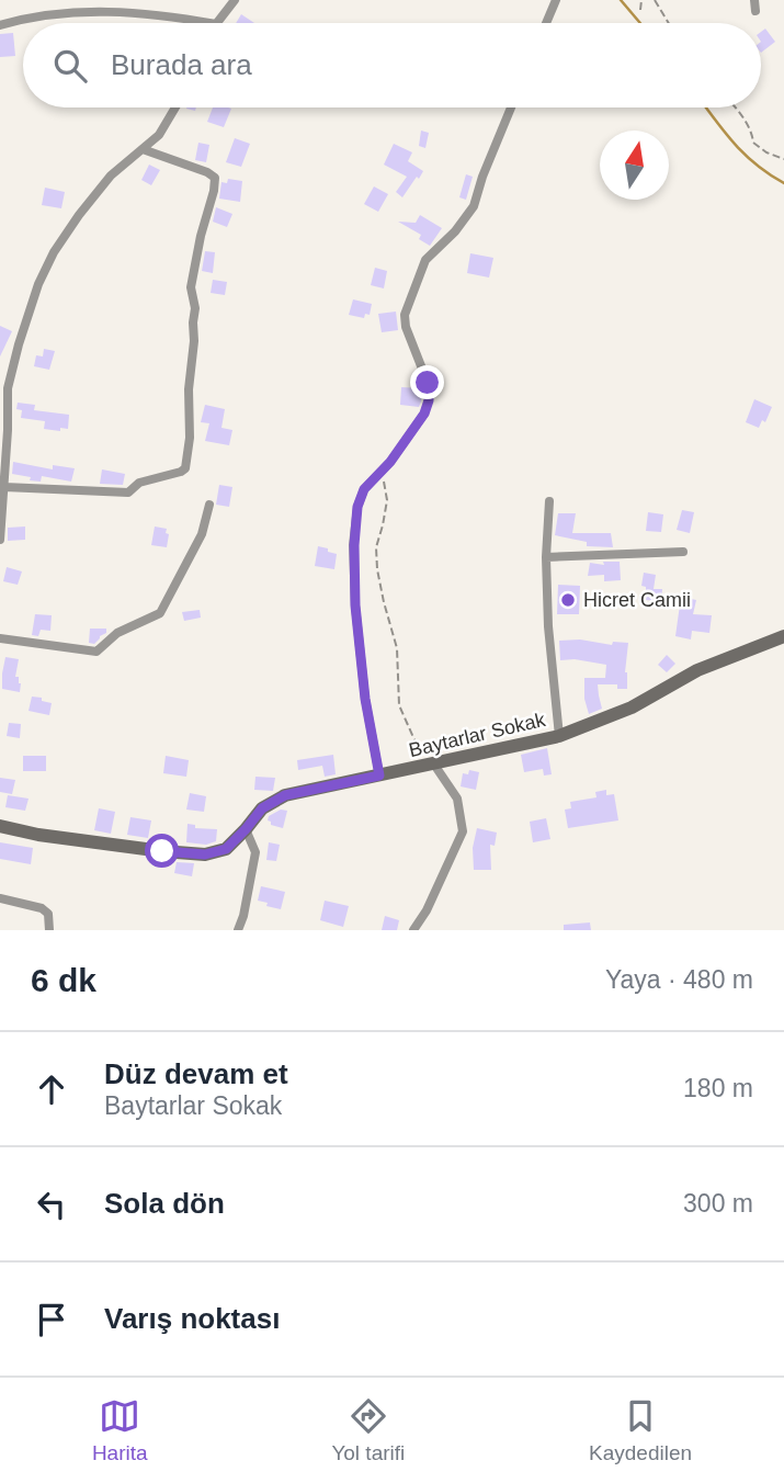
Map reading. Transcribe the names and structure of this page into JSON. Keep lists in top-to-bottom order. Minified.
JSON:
{"streets":{"street":["Baytarlar Sokak"]},"places":["Hicret Camii"],"north":"top","page":{"search":"Burada ara","heading":["6 dk","Yaya · 480 m"],"list":[["Düz devam et","Baytarlar Sokak","180 m"],["Sola dön","300 m"],"Varış noktası"],"nav":["Harita","Yol tarifi","Kaydedilen"]}}
